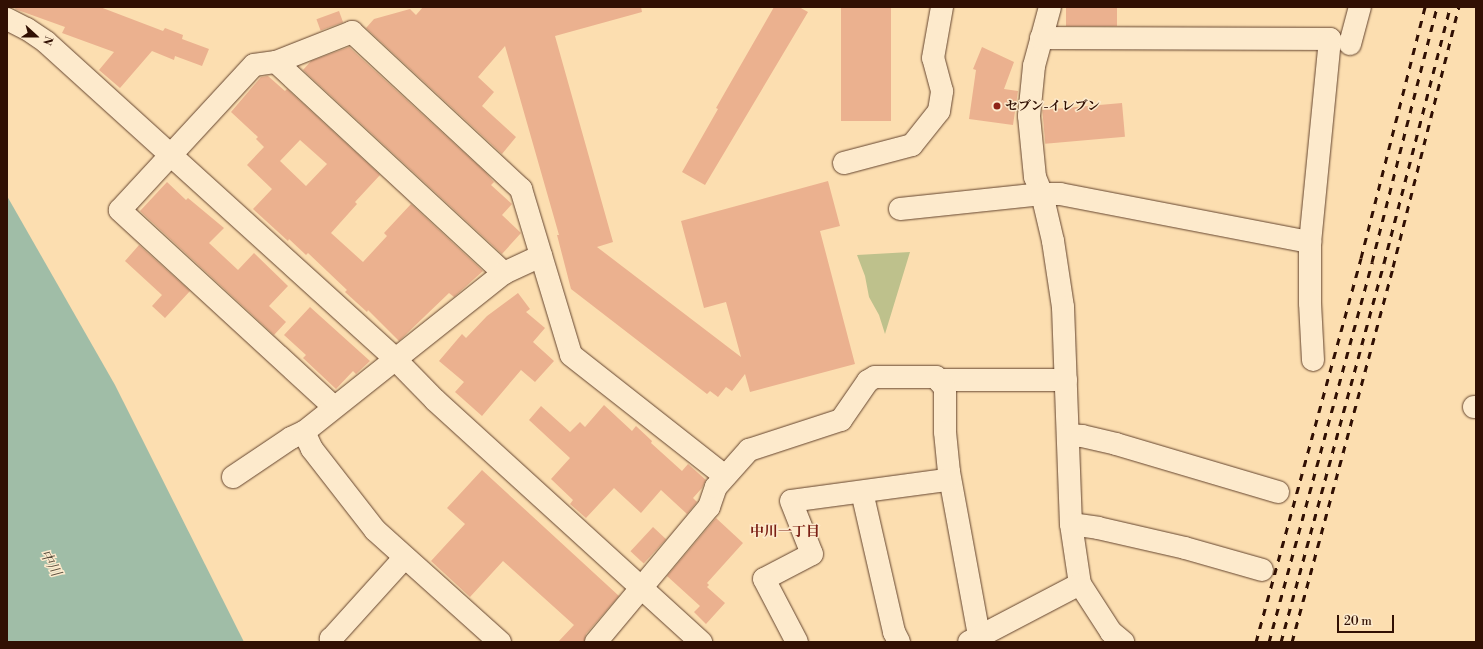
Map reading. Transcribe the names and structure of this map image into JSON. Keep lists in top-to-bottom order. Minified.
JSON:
{"districts":["中川一丁目"],"water":["中川"],"places":["セブン-イレブン"],"scale_bar":"20 m","north":"right"}
